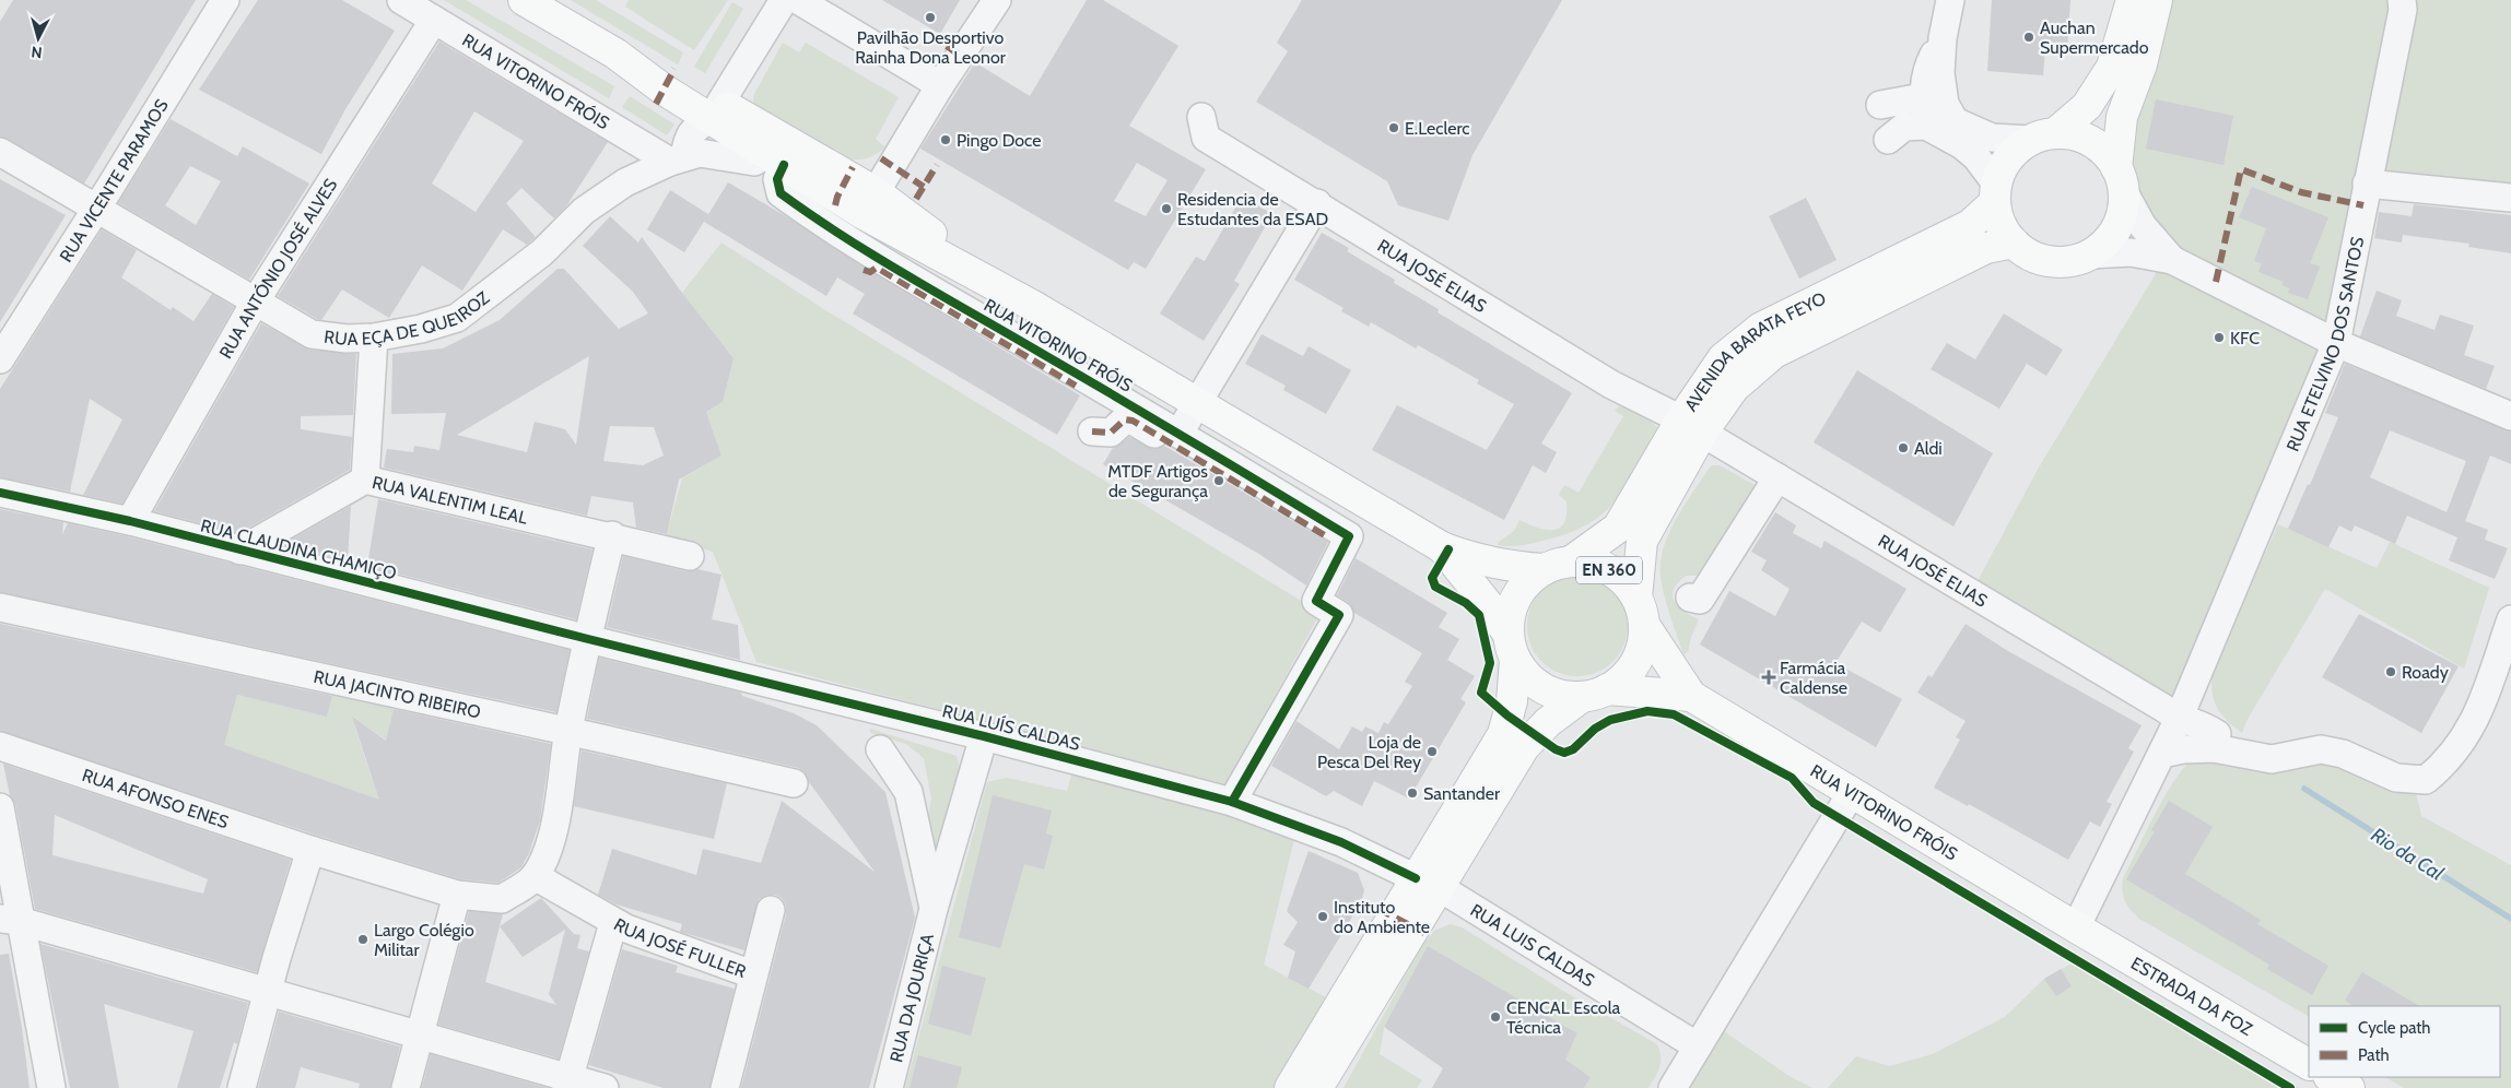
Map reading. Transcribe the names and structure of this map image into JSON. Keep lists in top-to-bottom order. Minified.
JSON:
{"streets":{"main road":["RUA VITORINO FRÓIS","AVENIDA BARATA FEYO","EN 360","ESTRADA DA FOZ"],"street":["RUA VICENTE PARAMOS","RUA ANTÓNIO JOSÉ ALVES","RUA JOSÉ ELIAS","RUA EÇA DE QUEIROZ","RUA ETELVINO DOS SANTOS","RUA VALENTIM LEAL","RUA CLAUDINA CHAMIÇO","RUA JACINTO RIBEIRO","RUA LUÍS CALDAS","RUA AFONSO ENES","RUA LUIS CALDAS","RUA JOSÉ FULLER","RUA DA JOURIÇA"]},"crossings":[["RUA VITORINO FRÓIS","RUA ANTÓNIO JOSÉ ALVES"],["RUA VITORINO FRÓIS","RUA EÇA DE QUEIROZ"],["RUA VITORINO FRÓIS","AVENIDA BARATA FEYO"],["RUA VITORINO FRÓIS","EN 360"],["RUA VITORINO FRÓIS","ESTRADA DA FOZ"],["RUA VICENTE PARAMOS","RUA EÇA DE QUEIROZ"],["RUA ANTÓNIO JOSÉ ALVES","RUA EÇA DE QUEIROZ"],["RUA ANTÓNIO JOSÉ ALVES","RUA CLAUDINA CHAMIÇO"],["RUA JOSÉ ELIAS","RUA ETELVINO DOS SANTOS"],["RUA JOSÉ ELIAS","AVENIDA BARATA FEYO"],["AVENIDA BARATA FEYO","EN 360"],["RUA VALENTIM LEAL","RUA CLAUDINA CHAMIÇO"],["RUA CLAUDINA CHAMIÇO","RUA LUÍS CALDAS"],["RUA LUÍS CALDAS","RUA LUIS CALDAS"],["RUA LUÍS CALDAS","RUA DA JOURIÇA"],["RUA AFONSO ENES","RUA JOSÉ FULLER"]],"water":["Rio da Cal"],"places":{"other":["Pavilhão Desportivo Rainha Dona Leonor","Auchan Supermercado","E.Leclerc","Pingo Doce","Residencia de Estudantes da ESAD","KFC","Aldi","MTDF Artigos de Segurança","Roady","Loja de Pesca Del Rey","Santander","Instituto do Ambiente","Largo Colégio Militar","CENCAL Escola Técnica"],"health":["Farmácia Caldense"]},"legend":["Cycle path","Path"],"north":"bottom"}
